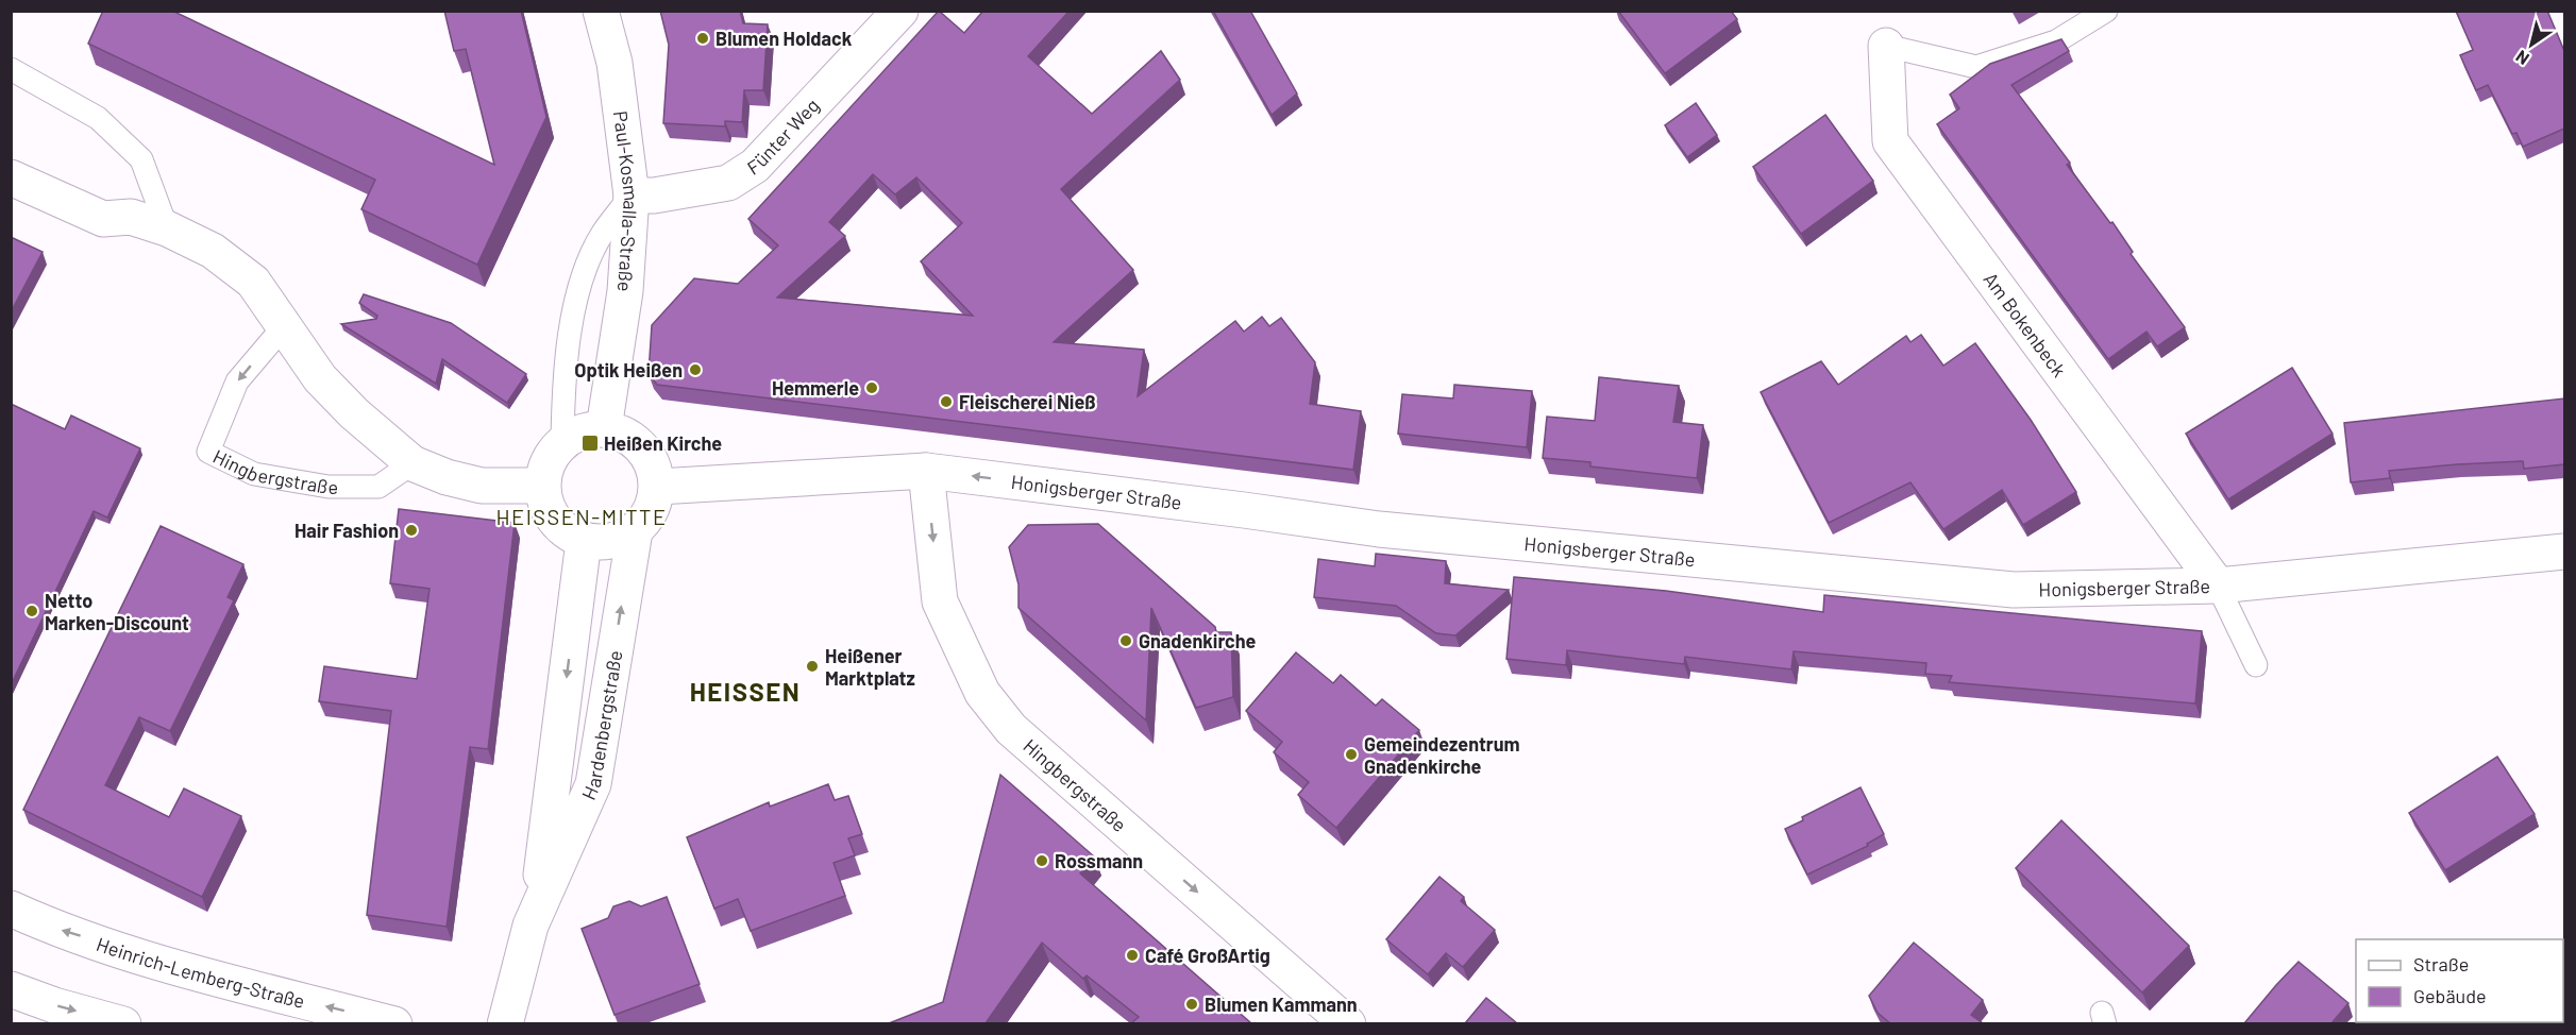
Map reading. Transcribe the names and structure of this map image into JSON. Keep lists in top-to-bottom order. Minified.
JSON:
{"streets":{"street":["Fünter Weg","Paul-Kosmalla-Straße","Am Bokenbeck","Hingbergstraße","Honigsberger Straße","Hardenbergstraße","Heinrich-Lemberg-Straße"]},"crossings":[["Fünter Weg","Paul-Kosmalla-Straße"],["Paul-Kosmalla-Straße","Honigsberger Straße"],["Paul-Kosmalla-Straße","Hardenbergstraße"],["Am Bokenbeck","Honigsberger Straße"],["Hingbergstraße","Honigsberger Straße"],["Honigsberger Straße","Hardenbergstraße"]],"one_way":["Hingbergstraße","Honigsberger Straße","Heinrich-Lemberg-Straße"],"districts":["HEISSEN-MITTE","HEISSEN"],"places":{"other":["Blumen Holdack","Optik Heißen","Hemmerle","Fleischerei Nieß","Hair Fashion","Netto Marken-Discount","Gnadenkirche","Heißener Marktplatz","Gemeindezentrum Gnadenkirche","Rossmann","Café GroßArtig","Blumen Kammann"],"transit":["Heißen Kirche"]},"legend":["Straße","Gebäude"],"north":"bottom left"}
